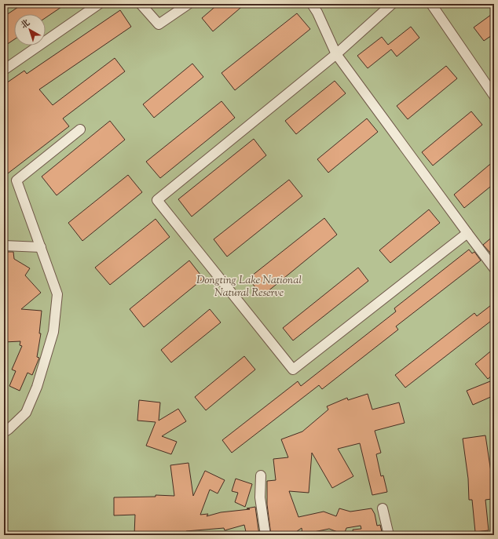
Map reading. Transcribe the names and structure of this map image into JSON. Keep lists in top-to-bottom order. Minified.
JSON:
{"parks":["Dongting Lake National Natural Reserve"],"north":"top left"}
